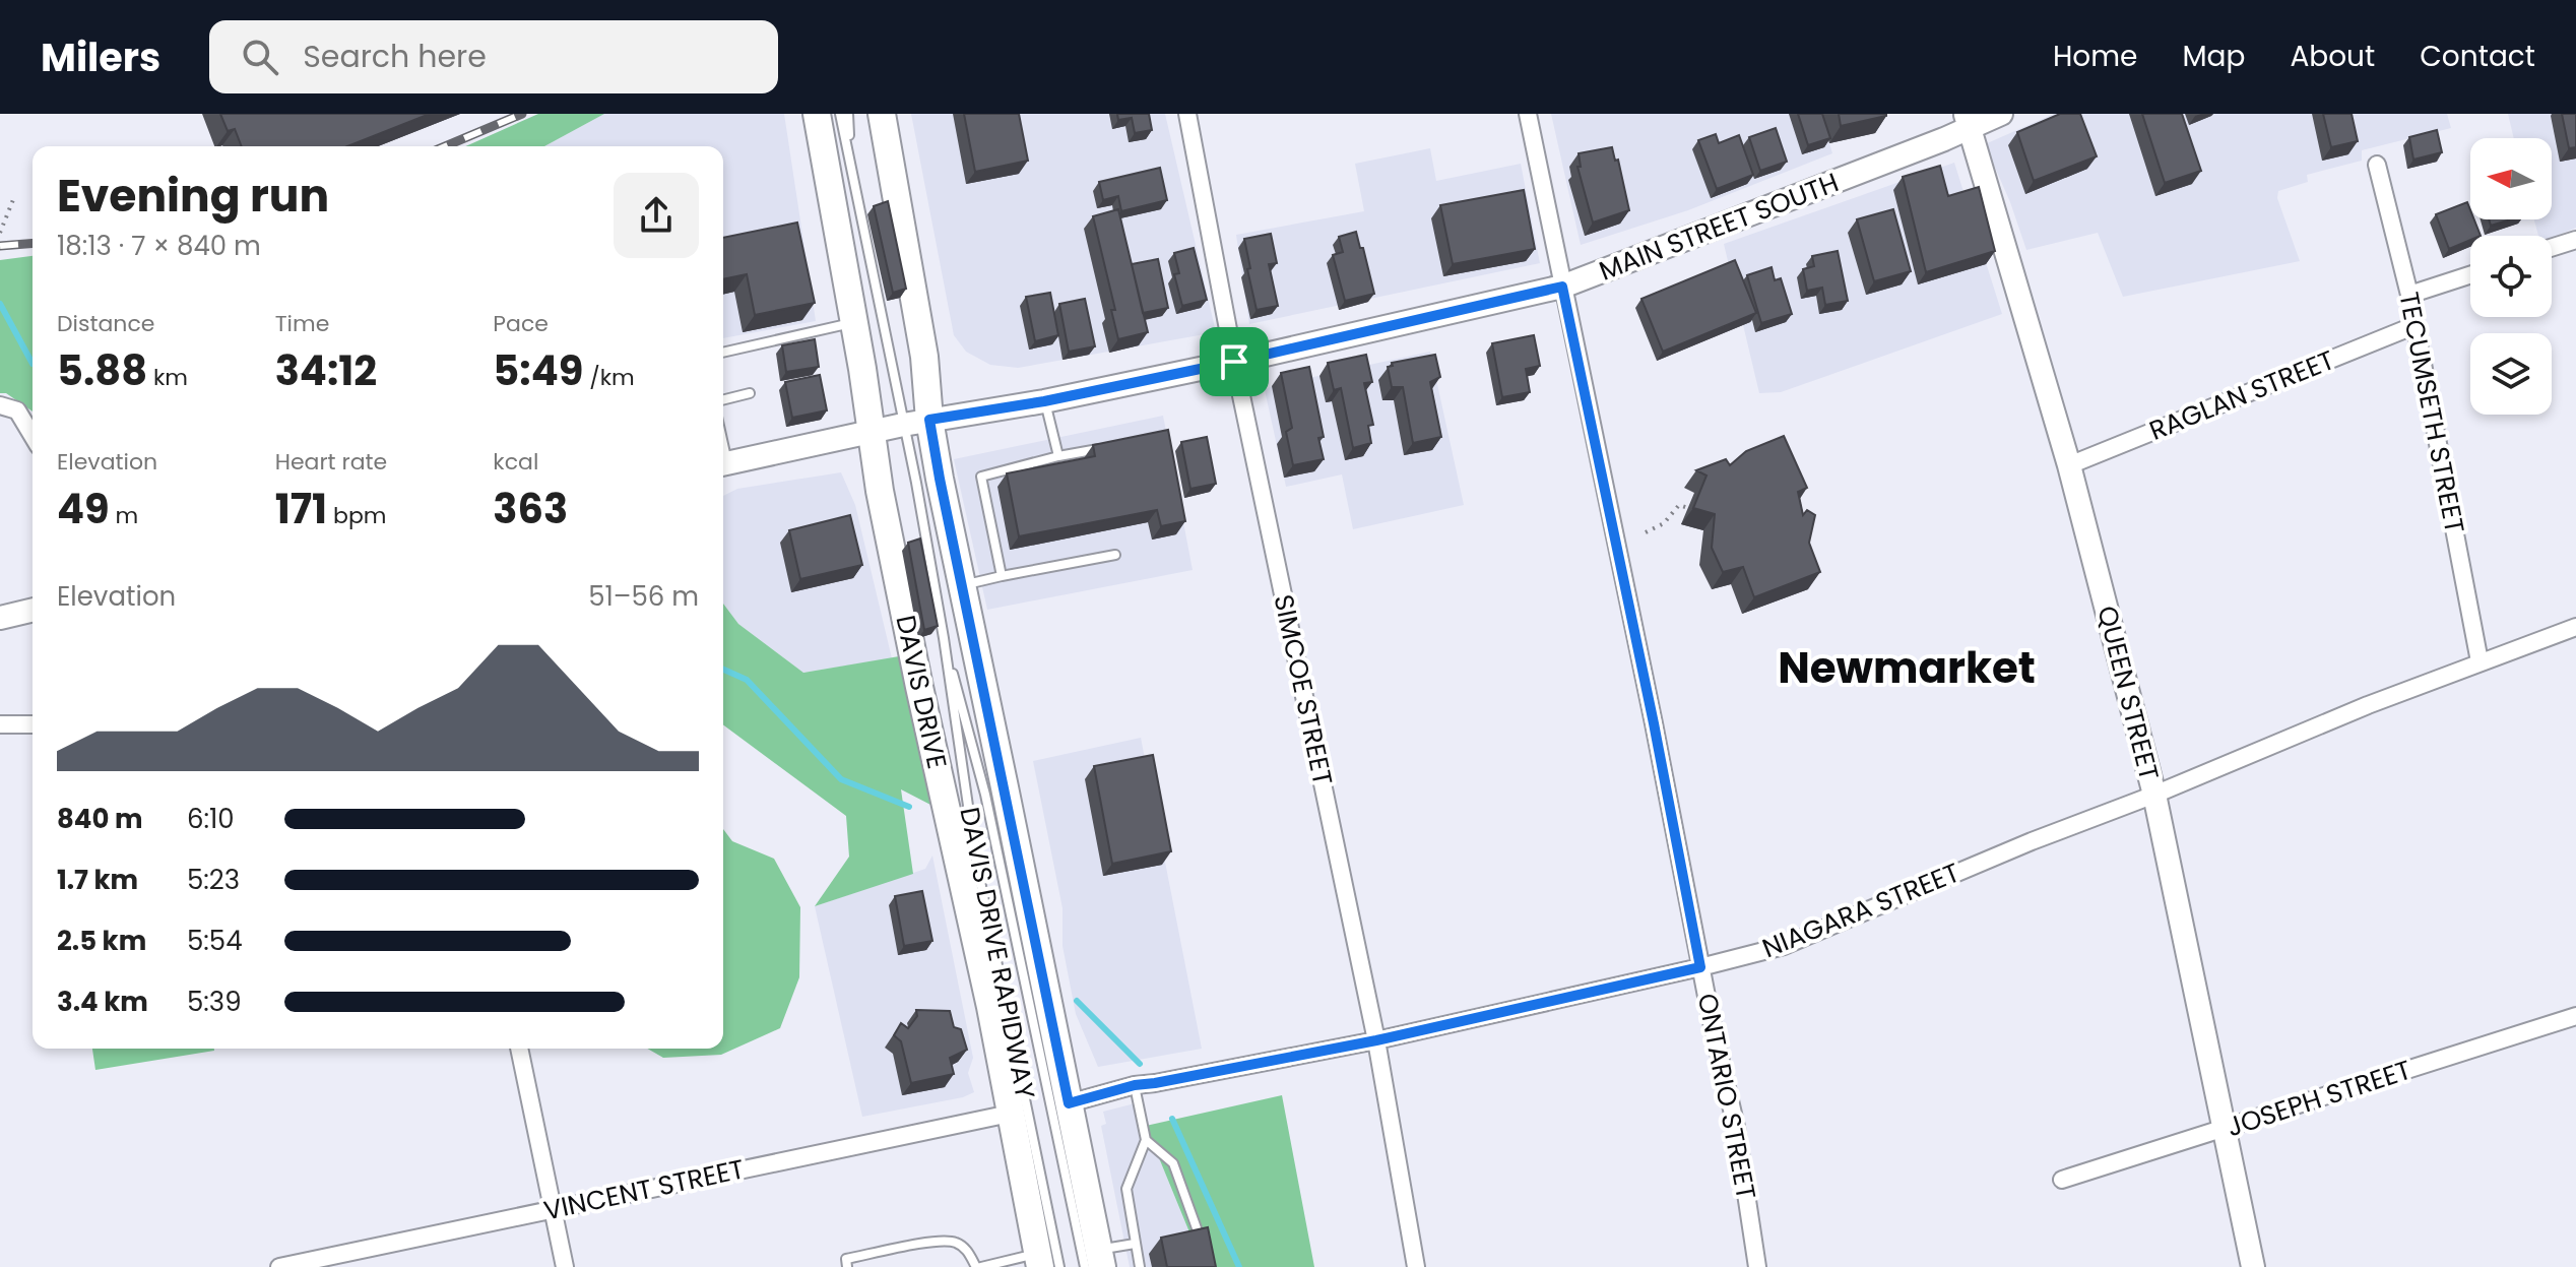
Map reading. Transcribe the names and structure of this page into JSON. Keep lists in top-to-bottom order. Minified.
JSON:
{"streets":{"main road":["MAIN STREET SOUTH","DAVIS DRIVE","QUEEN STREET"],"street":["RAGLAN STREET","TECUMSETH STREET","SIMCOE STREET","NIAGARA STREET","ONTARIO STREET","JOSEPH STREET","VINCENT STREET"],"lane":["DAVIS DRIVE RAPIDWAY"]},"crossings":[["MAIN STREET SOUTH","SIMCOE STREET"],["MAIN STREET SOUTH","DAVIS DRIVE"],["MAIN STREET SOUTH","QUEEN STREET"],["MAIN STREET SOUTH","DAVIS DRIVE RAPIDWAY"],["MAIN STREET SOUTH","ONTARIO STREET"],["RAGLAN STREET","TECUMSETH STREET"],["RAGLAN STREET","QUEEN STREET"],["TECUMSETH STREET","NIAGARA STREET"],["SIMCOE STREET","NIAGARA STREET"],["DAVIS DRIVE","DAVIS DRIVE RAPIDWAY"],["DAVIS DRIVE","VINCENT STREET"],["QUEEN STREET","NIAGARA STREET"],["QUEEN STREET","JOSEPH STREET"],["NIAGARA STREET","ONTARIO STREET"]],"districts":["Newmarket"],"north":"left","page":{"header":"Milers","search":"Search here","nav":["Home","Map","About","Contact"],"heading":["Evening run","18:13 · 7 × 840 m"],"stats":[["Distance","5.88 km"],["Time","34:12"],["Pace","5:49 /km"],["Elevation","49 m"],["Heart rate","171 bpm"],["kcal","363"]],"chart":["Elevation","51–56 m"],"list":[{"name":"840 m","note":"6:10"},{"name":"1.7 km","note":"5:23"},{"name":"2.5 km","note":"5:54"},{"name":"3.4 km","note":"5:39"}]}}
